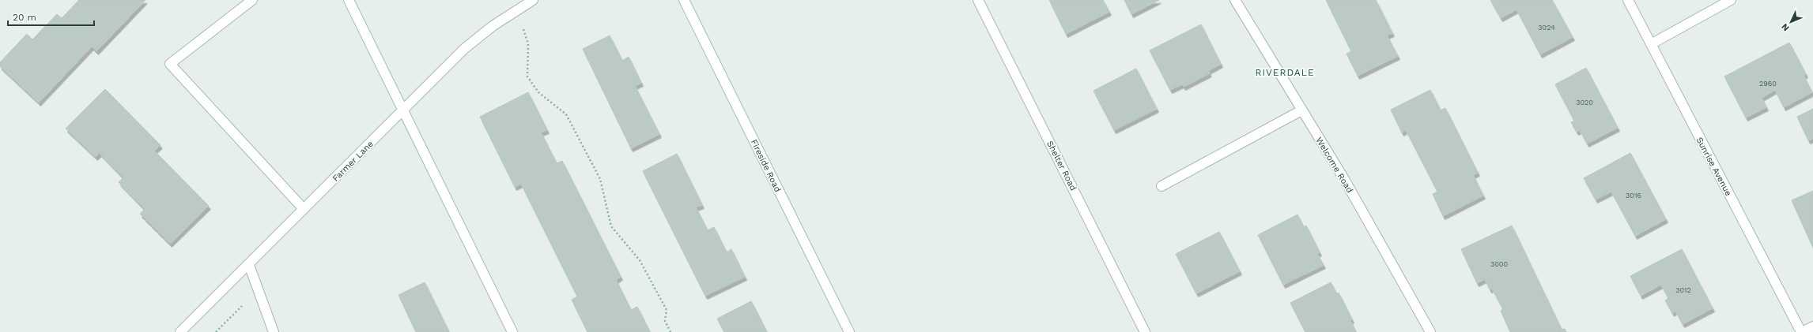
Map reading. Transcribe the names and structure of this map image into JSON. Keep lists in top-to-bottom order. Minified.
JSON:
{"streets":{"street":["Farmer Lane","Welcome Road","Fireside Road","Shelter Road","Sunrise Avenue"]},"districts":["RIVERDALE"],"house_numbers":["3024","2960","3020","3016","3000","3012"],"scale_bar":"20 m","north":"bottom left"}
